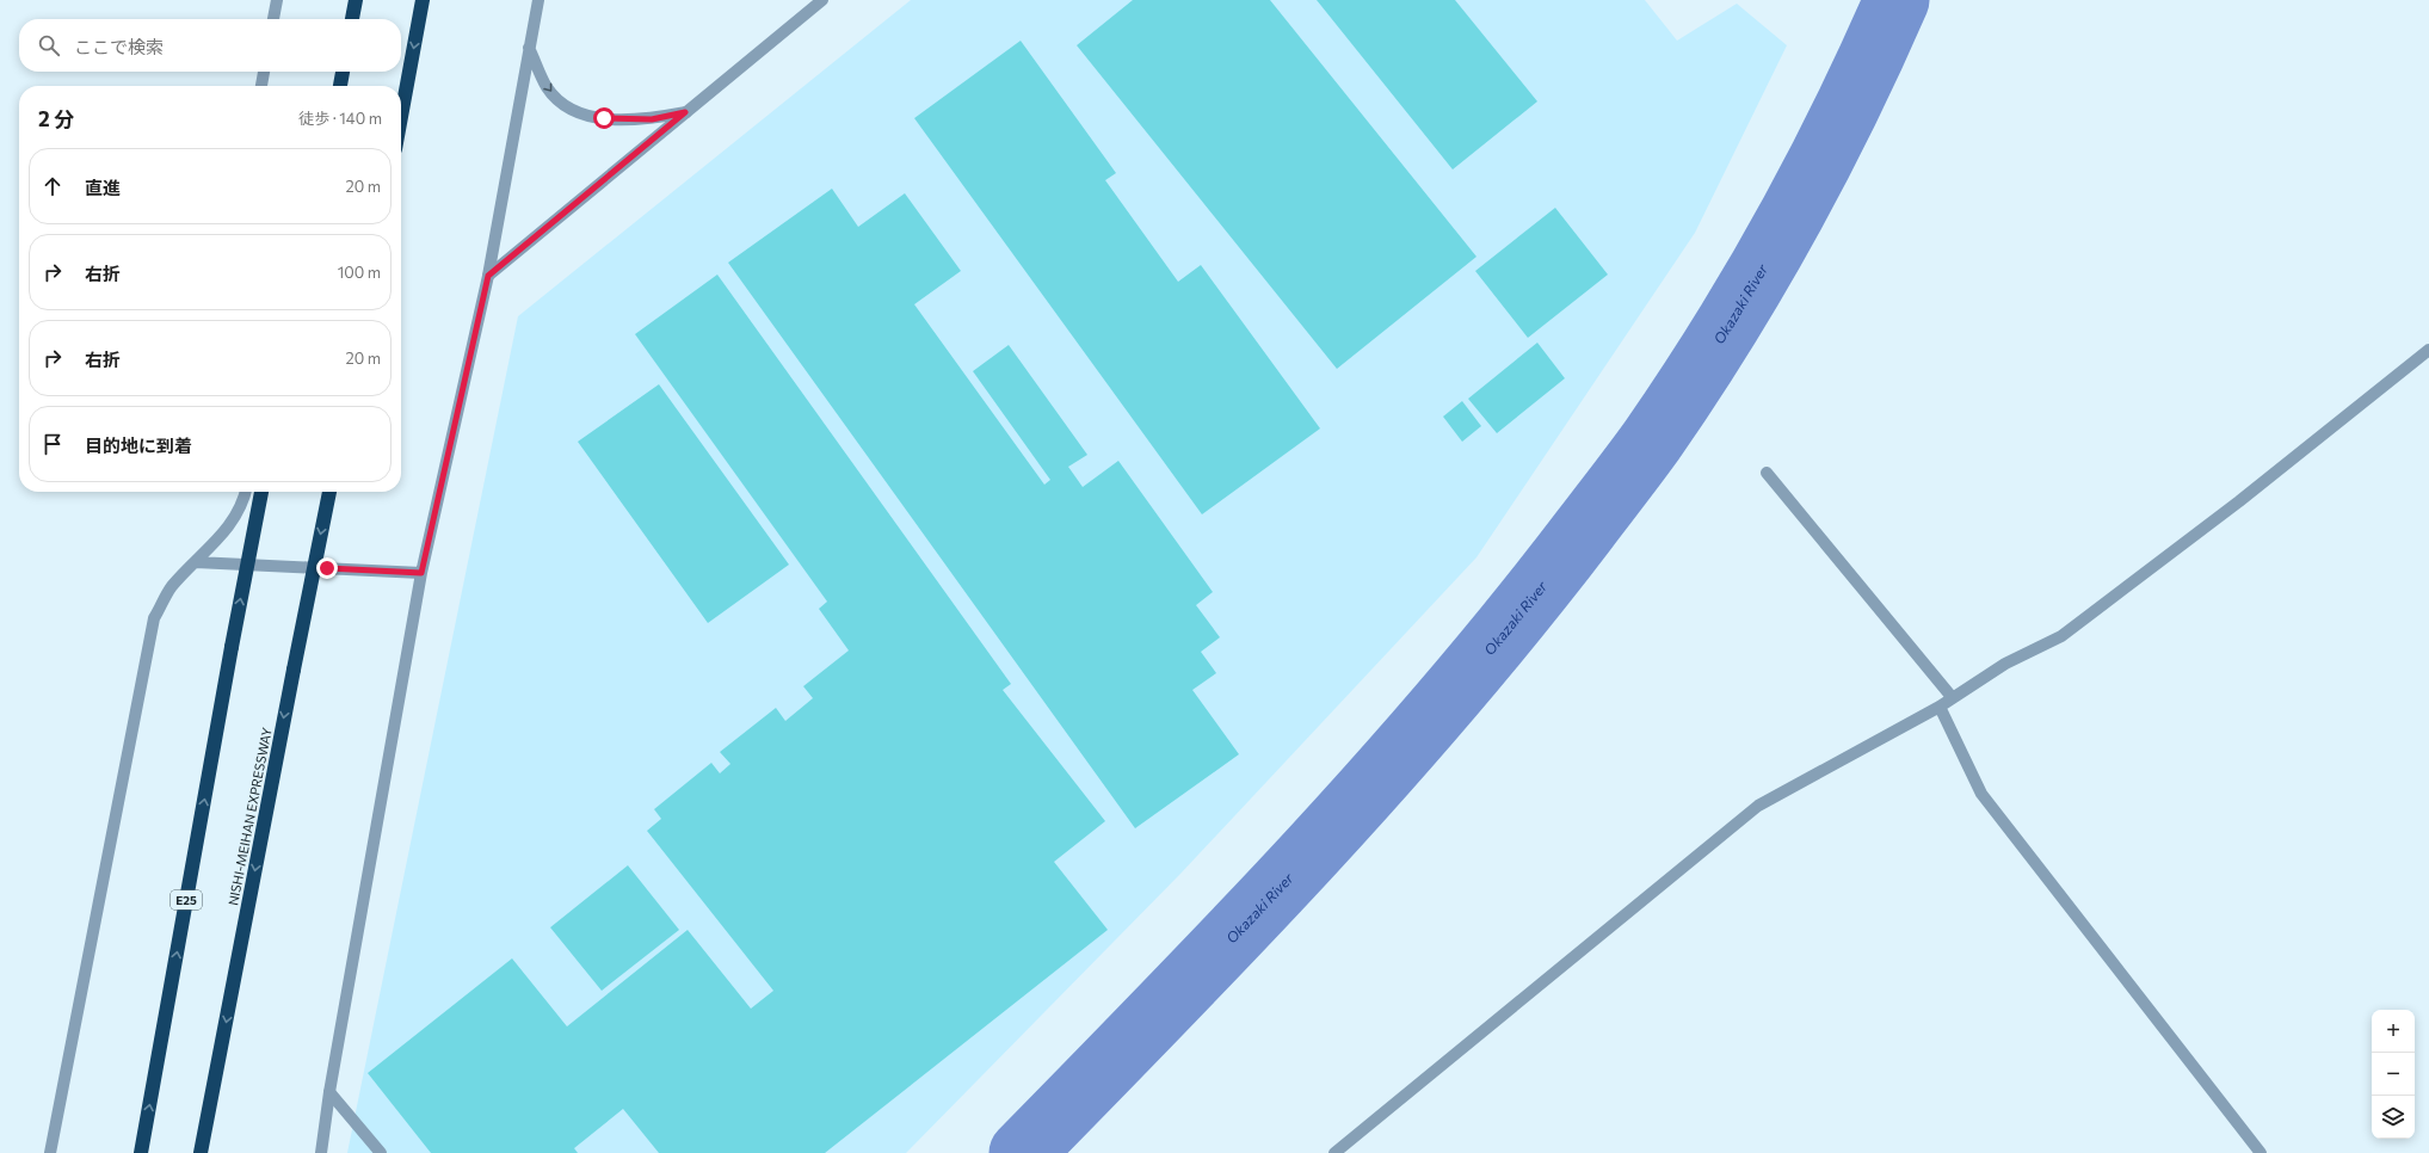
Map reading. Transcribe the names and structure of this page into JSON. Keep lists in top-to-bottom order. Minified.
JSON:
{"streets":{"highway":["NISHI-MEIHAN EXPRESSWAY","E25"]},"water":["Okazaki River"],"page":{"search":"ここで検索","heading":["2 分","徒歩 · 140 m"],"list":[["直進","20 m"],["右折","100 m"],["右折","20 m"],"目的地に到着"],"map_buttons":["+","−"]}}
